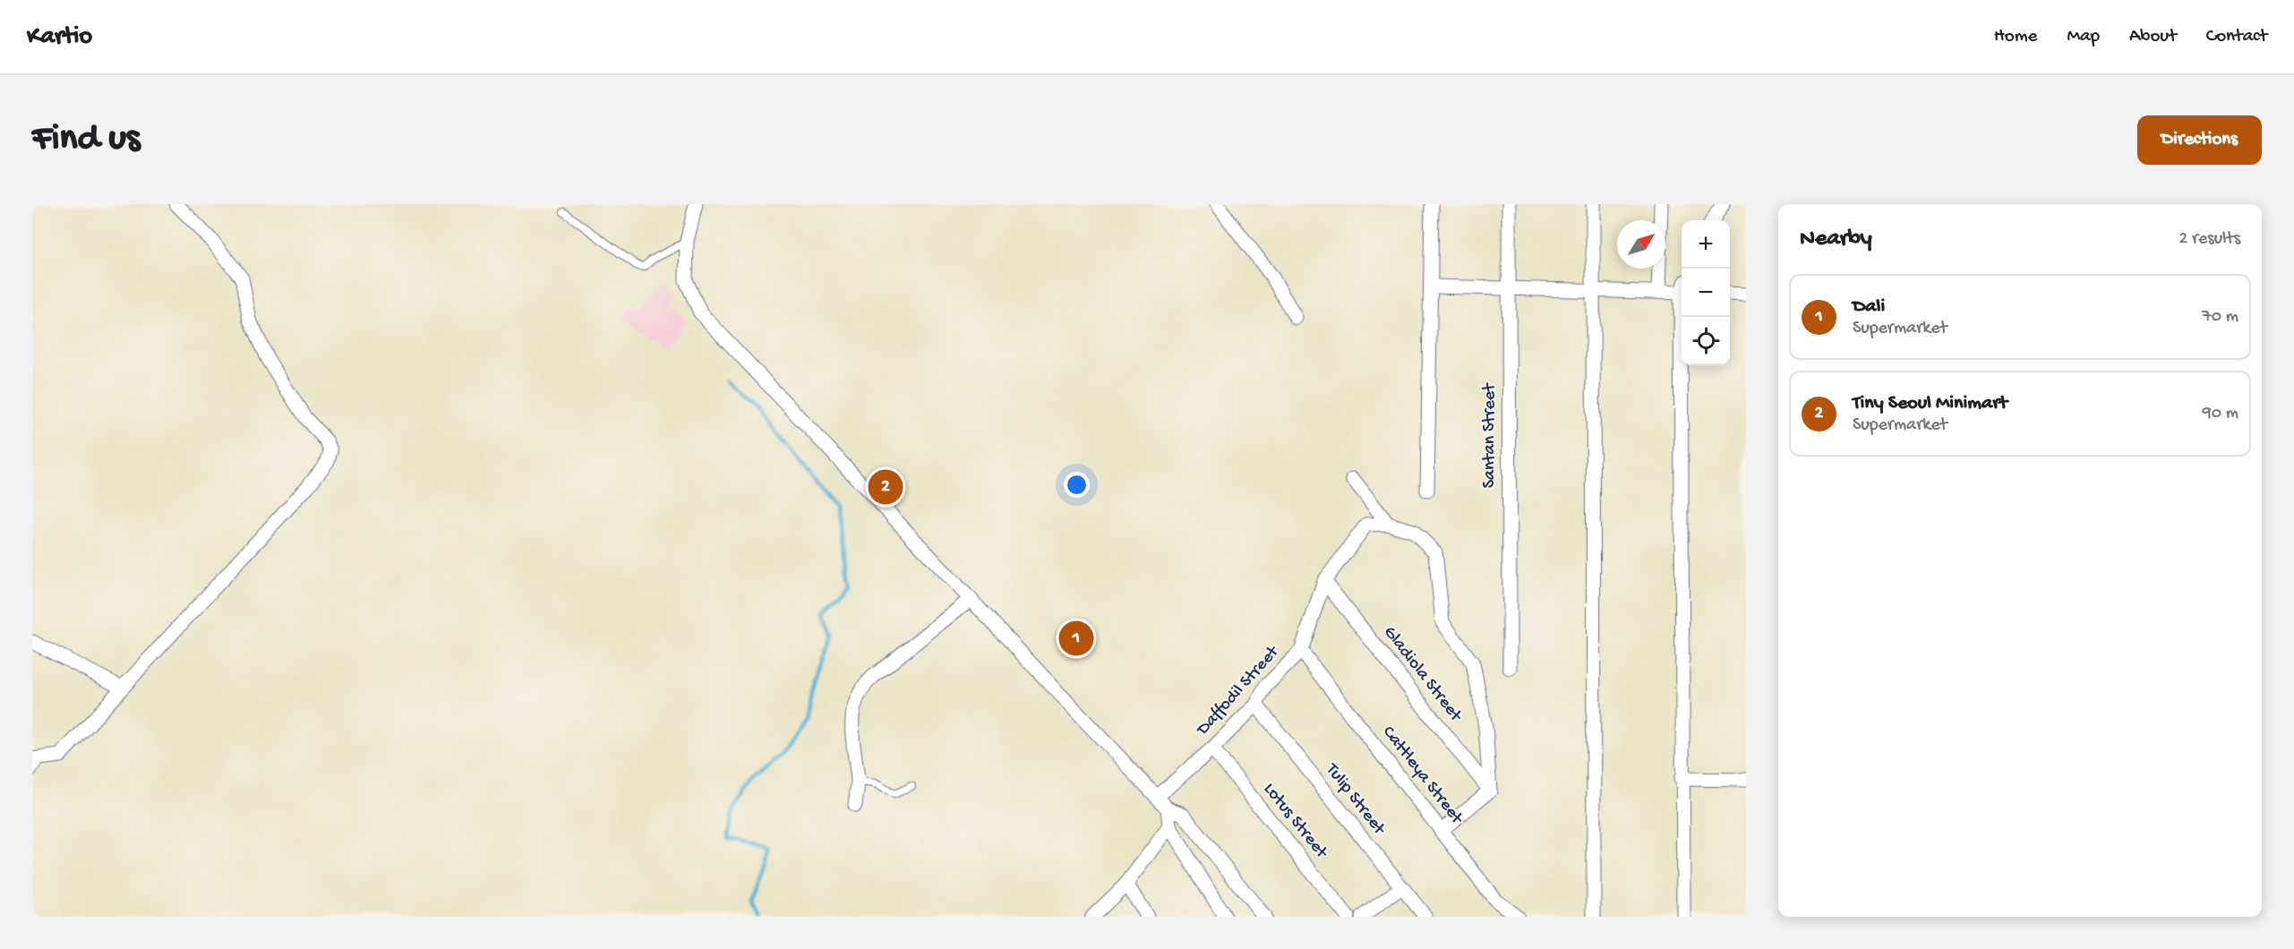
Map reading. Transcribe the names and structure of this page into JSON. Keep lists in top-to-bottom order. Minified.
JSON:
{"streets":{"street":["Santan Street","Gladiola Street","Daffodil Street","Cattleya Street","Tulip Street","Lotus Street"]},"crossings":[["Gladiola Street","Daffodil Street"],["Daffodil Street","Cattleya Street"],["Daffodil Street","Tulip Street"],["Daffodil Street","Lotus Street"]],"north":"top right","page":{"header":"Kartio","nav":["Home","Map","About","Contact"],"buttons":"Directions","title":"Find us","heading":["Nearby","2 results"],"map_buttons":["+","−"],"list":[{"mark":"1","name":"Dali","note":"Supermarket","value":"70 m"},{"mark":"2","name":"Tiny Seoul Minimart","note":"Supermarket","value":"90 m"}],"pins":["2","1"]}}
